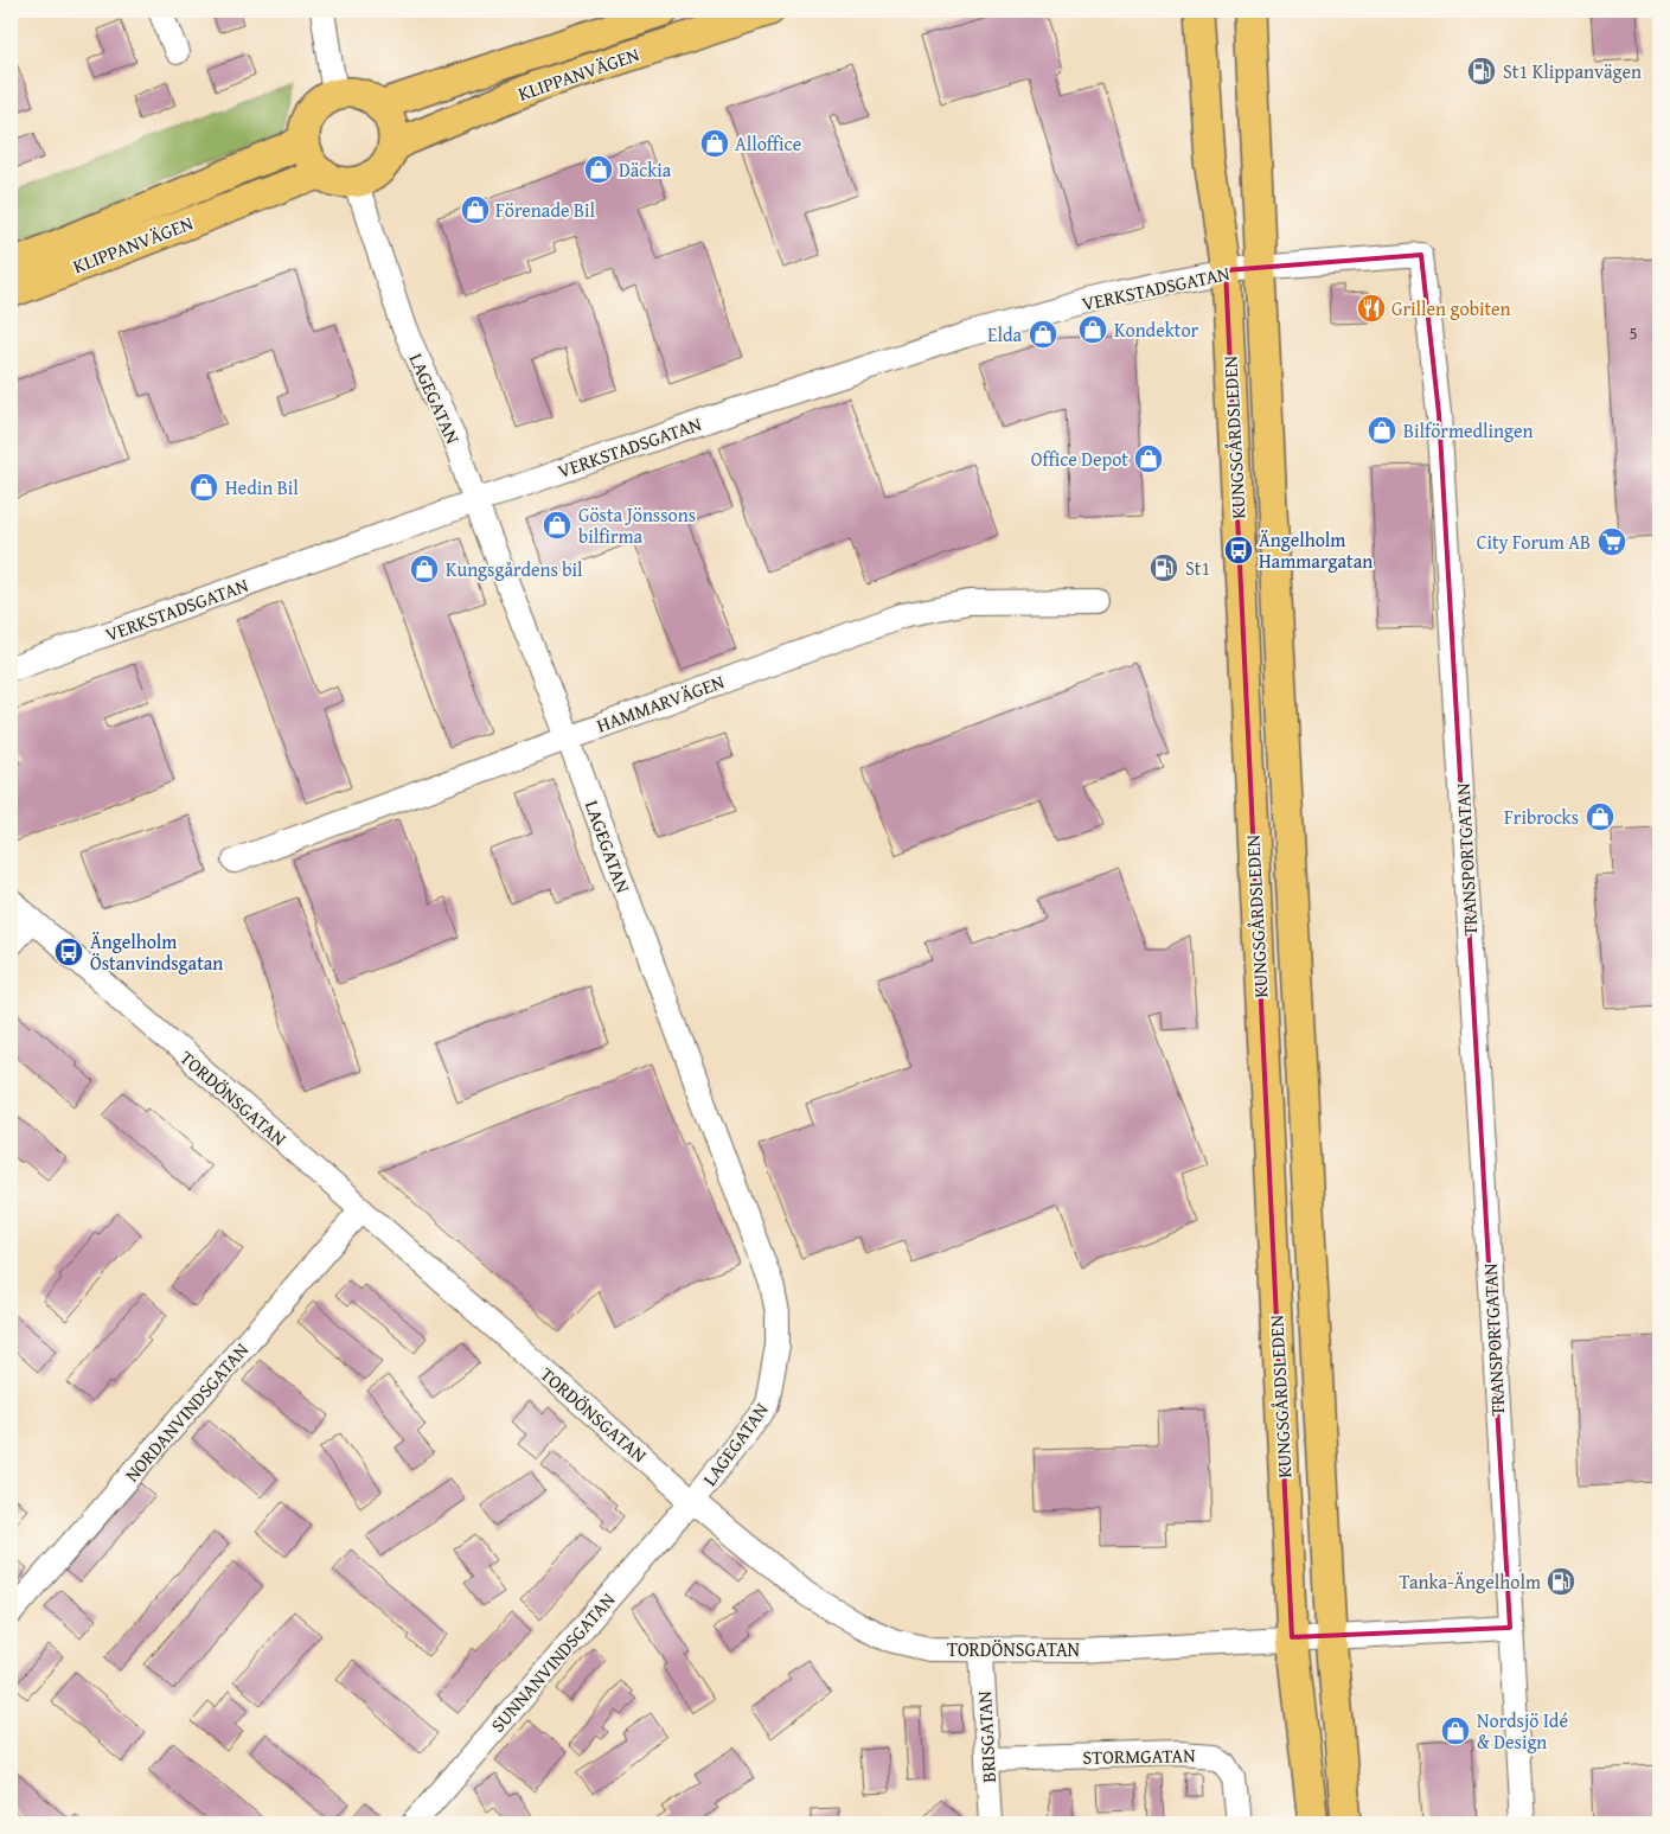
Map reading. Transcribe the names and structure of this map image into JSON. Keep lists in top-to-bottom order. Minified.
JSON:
{"streets":{"main road":["KLIPPANVÄGEN","KUNGSGÅRDSLEDEN"],"street":["VERKSTADSGATAN","LAGEGATAN","HAMMARVÄGEN","TRANSPORTGATAN","TORDÖNSGATAN","NORDANVINDSGATAN","SUNNANVINDSGATAN","BRISGATAN","STORMGATAN"]},"crossings":[["KLIPPANVÄGEN","LAGEGATAN"],["VERKSTADSGATAN","LAGEGATAN"],["VERKSTADSGATAN","KUNGSGÅRDSLEDEN"],["VERKSTADSGATAN","TRANSPORTGATAN"],["LAGEGATAN","HAMMARVÄGEN"],["LAGEGATAN","TORDÖNSGATAN"],["LAGEGATAN","SUNNANVINDSGATAN"],["KUNGSGÅRDSLEDEN","TRANSPORTGATAN"],["KUNGSGÅRDSLEDEN","TORDÖNSGATAN"],["TORDÖNSGATAN","NORDANVINDSGATAN"],["TORDÖNSGATAN","SUNNANVINDSGATAN"],["TORDÖNSGATAN","BRISGATAN"],["BRISGATAN","STORMGATAN"]],"places":{"fuel station":["St1 Klippanvägen","St1","Tanka-Ängelholm"],"shop":["Alloffice","Däckia","Förenade Bil","Kondektor","Elda","Bilförmedlingen","Office Depot","Hedin Bil","Gösta Jönssons bilfirma","Kungsgårdens bil","Fribrocks","Nordsjö Idé & Design"],"restaurant":["Grillen gobiten"],"supermarket":["City Forum AB"],"bus stop":["Ängelholm Hammargatan","Ängelholm Östanvindsgatan"]},"house_numbers":["5"]}
